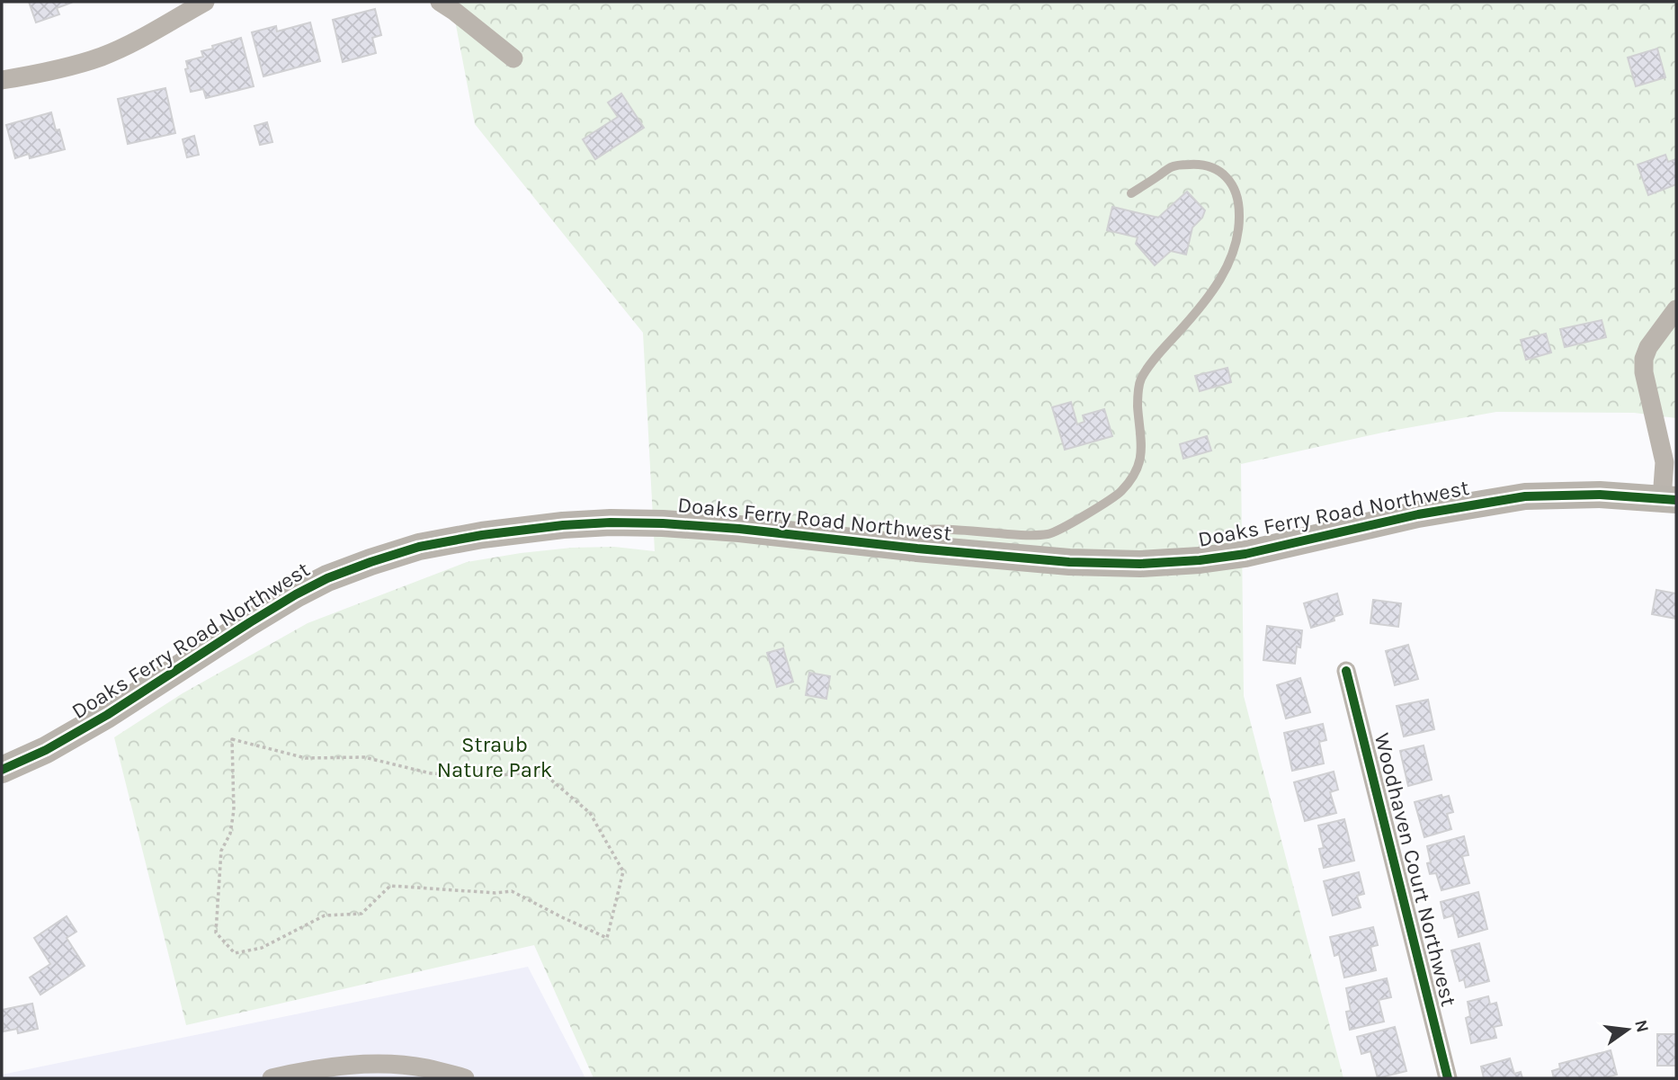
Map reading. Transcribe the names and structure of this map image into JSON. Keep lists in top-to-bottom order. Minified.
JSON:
{"streets":{"main road":["Doaks Ferry Road Northwest"],"street":["Woodhaven Court Northwest"]},"parks":["Straub Nature Park"],"north":"right"}
